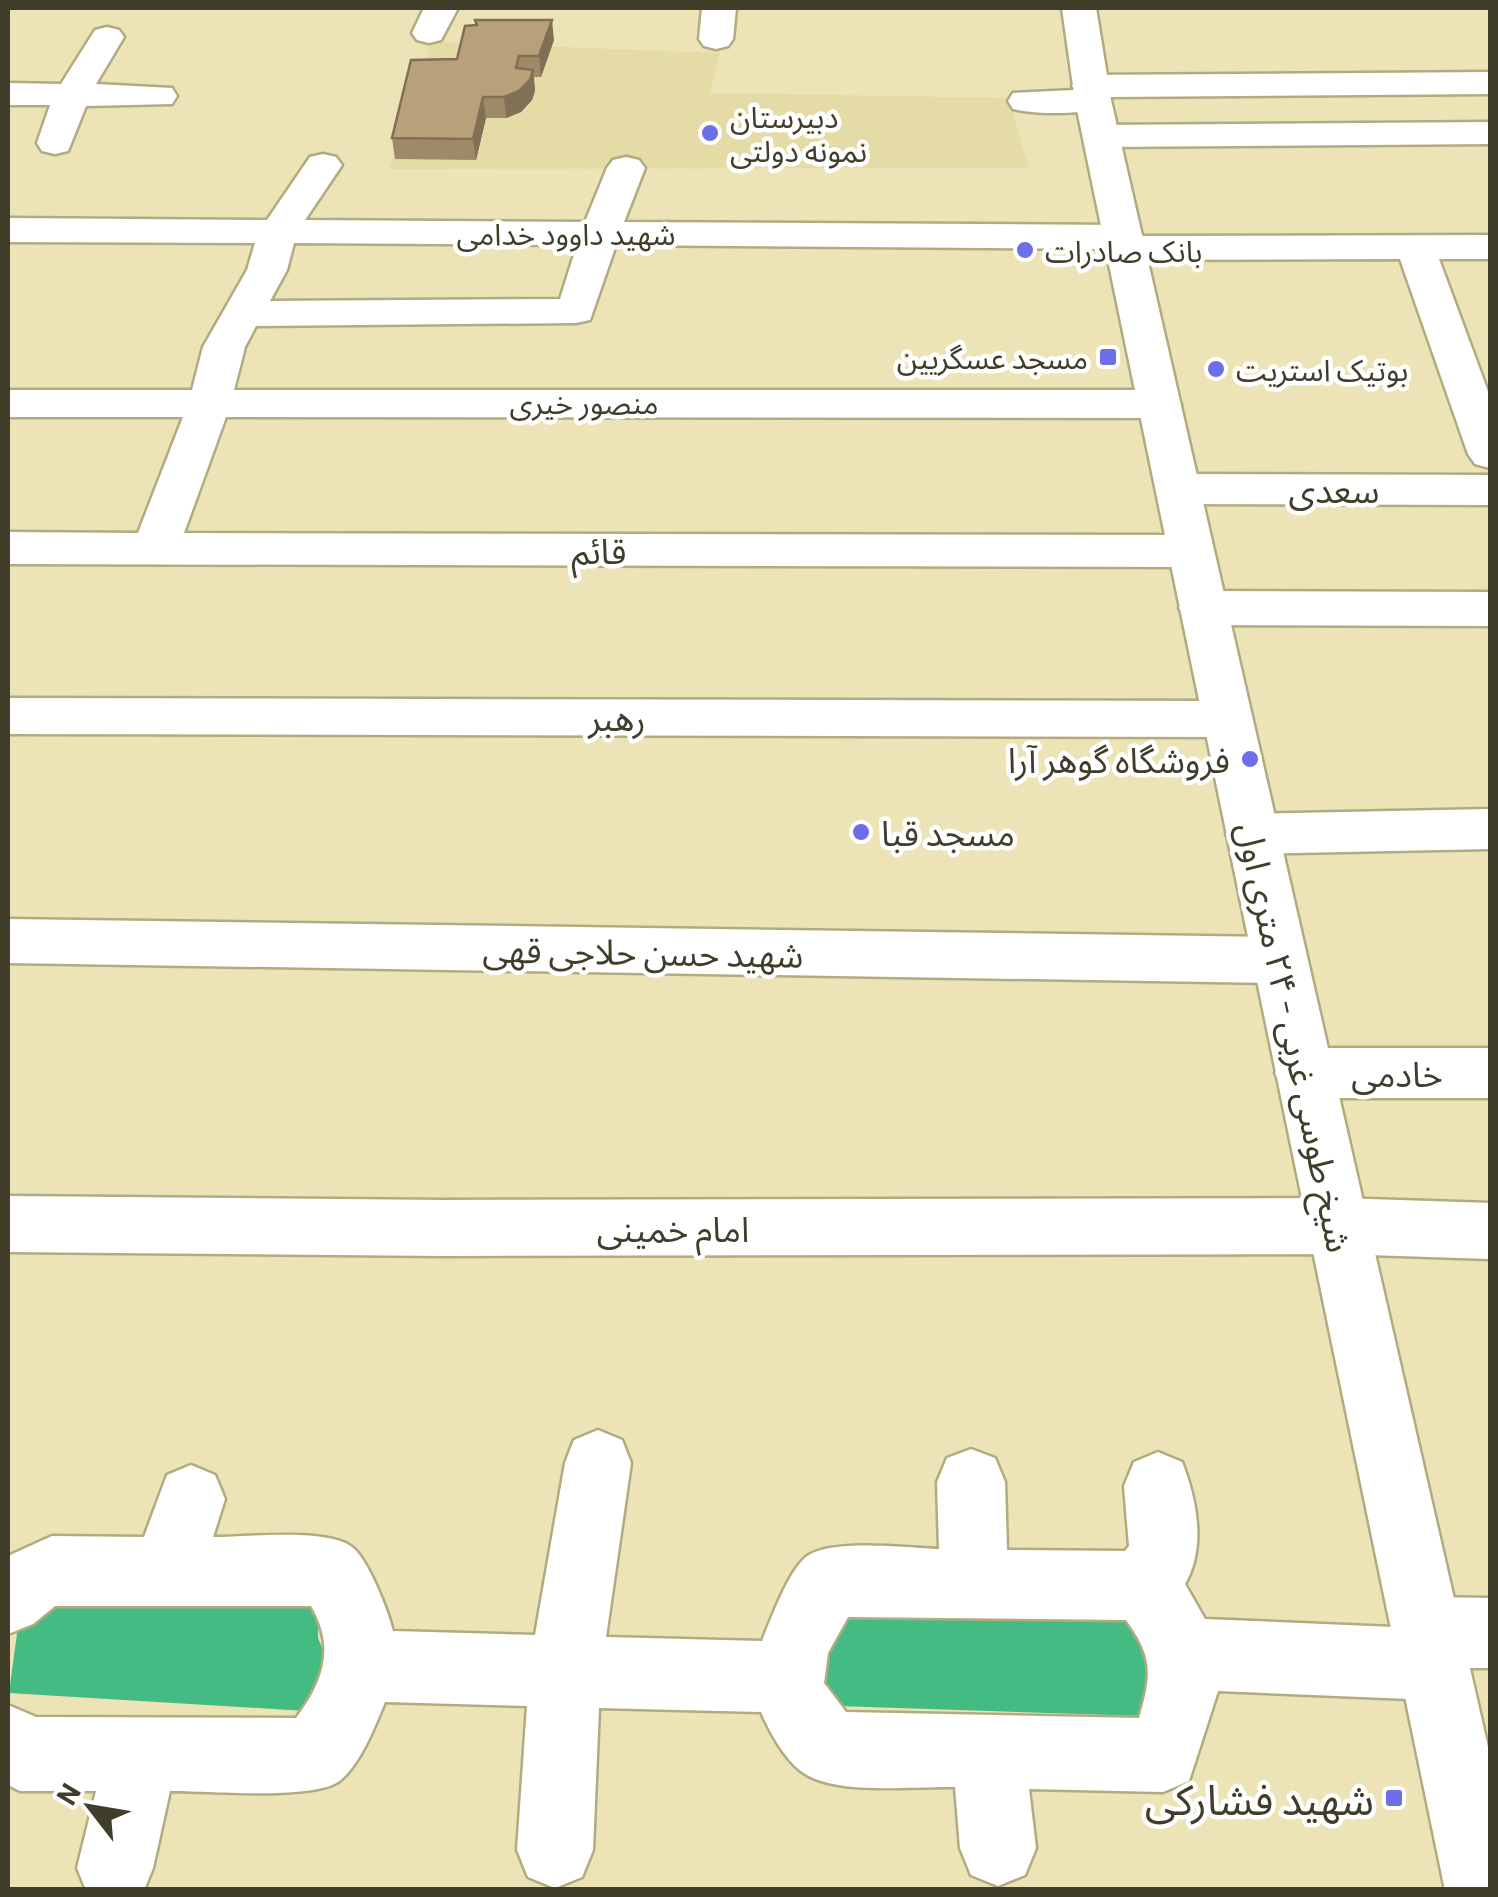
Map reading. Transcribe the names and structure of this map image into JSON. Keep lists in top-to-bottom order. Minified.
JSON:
{"streets":{"street":["شهید داوود خدامی","منصور خیری","سعدی","قائم","رهبر","شهید حسن حلاجی قهی","شیخ طوسی غربی - ۲۴ متری اول","خادمی","امام خمینی"]},"crossings":[["شهید داوود خدامی","شیخ طوسی غربی - ۲۴ متری اول"],["منصور خیری","شیخ طوسی غربی - ۲۴ متری اول"],["سعدی","شیخ طوسی غربی - ۲۴ متری اول"],["قائم","شیخ طوسی غربی - ۲۴ متری اول"],["رهبر","شیخ طوسی غربی - ۲۴ متری اول"],["شهید حسن حلاجی قهی","شیخ طوسی غربی - ۲۴ متری اول"],["شیخ طوسی غربی - ۲۴ متری اول","خادمی"],["شیخ طوسی غربی - ۲۴ متری اول","امام خمینی"]],"places":{"other":["دبیرستان نمونه دولتی","بانک صادرات","بوتیک استریت","فروشگاه گوهر آرا","مسجد قبا"],"transit":["مسجد عسگریین","شهید فشارکی"]},"north":"top left"}
